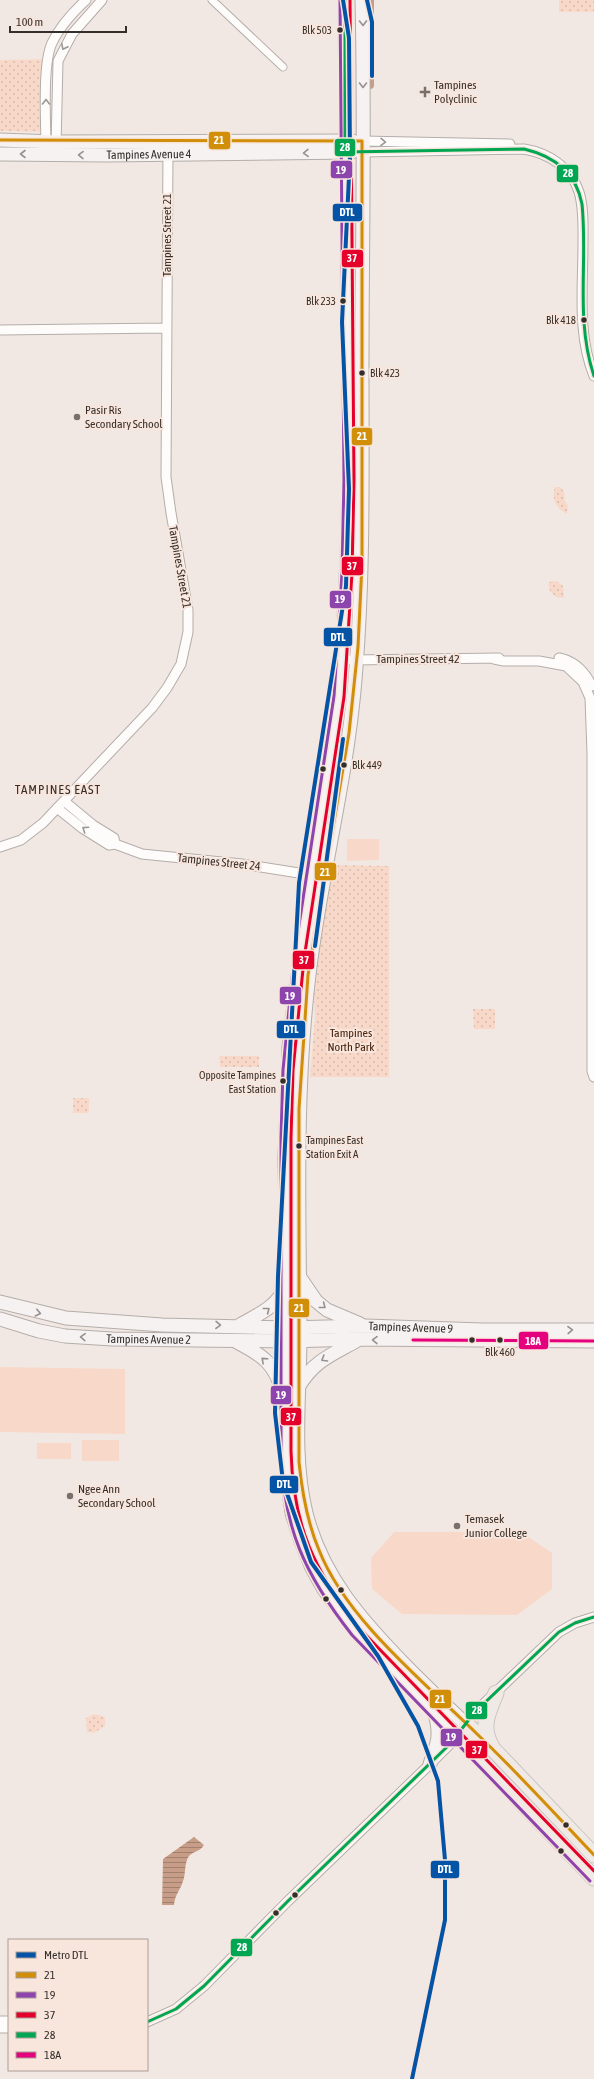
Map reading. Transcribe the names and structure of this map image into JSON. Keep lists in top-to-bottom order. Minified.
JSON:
{"streets":{"main road":["Tampines Avenue 4","Tampines Avenue 9","Tampines Avenue 2"],"street":["Tampines Street 21","Tampines Street 42","Tampines Street 24"]},"crossings":[["Tampines Avenue 4","Tampines Street 21"],["Tampines Street 21","Tampines Street 24"],["Tampines Avenue 9","Tampines Avenue 2"]],"districts":["TAMPINES EAST"],"parks":["Tampines North Park"],"places":{"other":["Blk 503","Blk 233","Blk 418","Blk 423","Pasir Ris Secondary School","Blk 449","Opposite Tampines East Station","Tampines East Station Exit A","Blk 460","Ngee Ann Secondary School","Temasek Junior College"],"health":["Tampines Polyclinic"]},"lines":["metro line DTL","transit line 19","transit line 37","transit line 28","transit line 21","transit line 18A"],"legend":["Metro DTL","21","19","37","28","18A"],"scale_bar":"100 m"}
